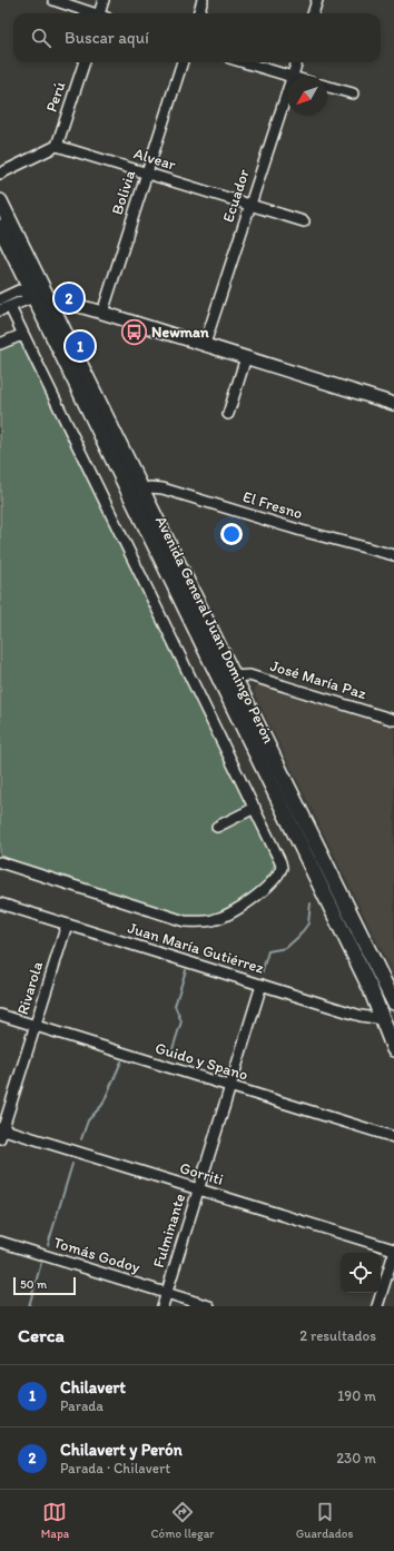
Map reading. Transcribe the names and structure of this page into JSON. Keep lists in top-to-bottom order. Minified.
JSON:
{"streets":{"main road":["Avenida General Juan Domingo Perón"],"street":["Perú","Alvear","Bolivia","Ecuador","El Fresno","José María Paz","Juan María Gutiérrez","Rivarola","Guido y Spano","Gorriti","Fulminante","Tomás Godoy"]},"crossings":[["Perú","Alvear"],["Alvear","Bolivia"],["Alvear","Ecuador"],["El Fresno","Avenida General Juan Domingo Perón"],["Avenida General Juan Domingo Perón","José María Paz"],["Avenida General Juan Domingo Perón","Juan María Gutiérrez"],["Juan María Gutiérrez","Rivarola"],["Juan María Gutiérrez","Fulminante"],["Rivarola","Guido y Spano"],["Rivarola","Gorriti"],["Guido y Spano","Fulminante"],["Gorriti","Fulminante"],["Fulminante","Tomás Godoy"]],"places":{"bus stop":["Newman"]},"scale_bar":"50 m","north":"bottom left","page":{"search":"Buscar aquí","pins":["2","1"],"scale":"50 m","heading":["Cerca","2 resultados"],"list":[{"mark":"1","name":"Chilavert","note":"Parada","value":"190 m"},{"mark":"2","name":"Chilavert y Perón","note":"Parada · Chilavert","value":"230 m"}],"nav":["Mapa","Cómo llegar","Guardados"]}}
